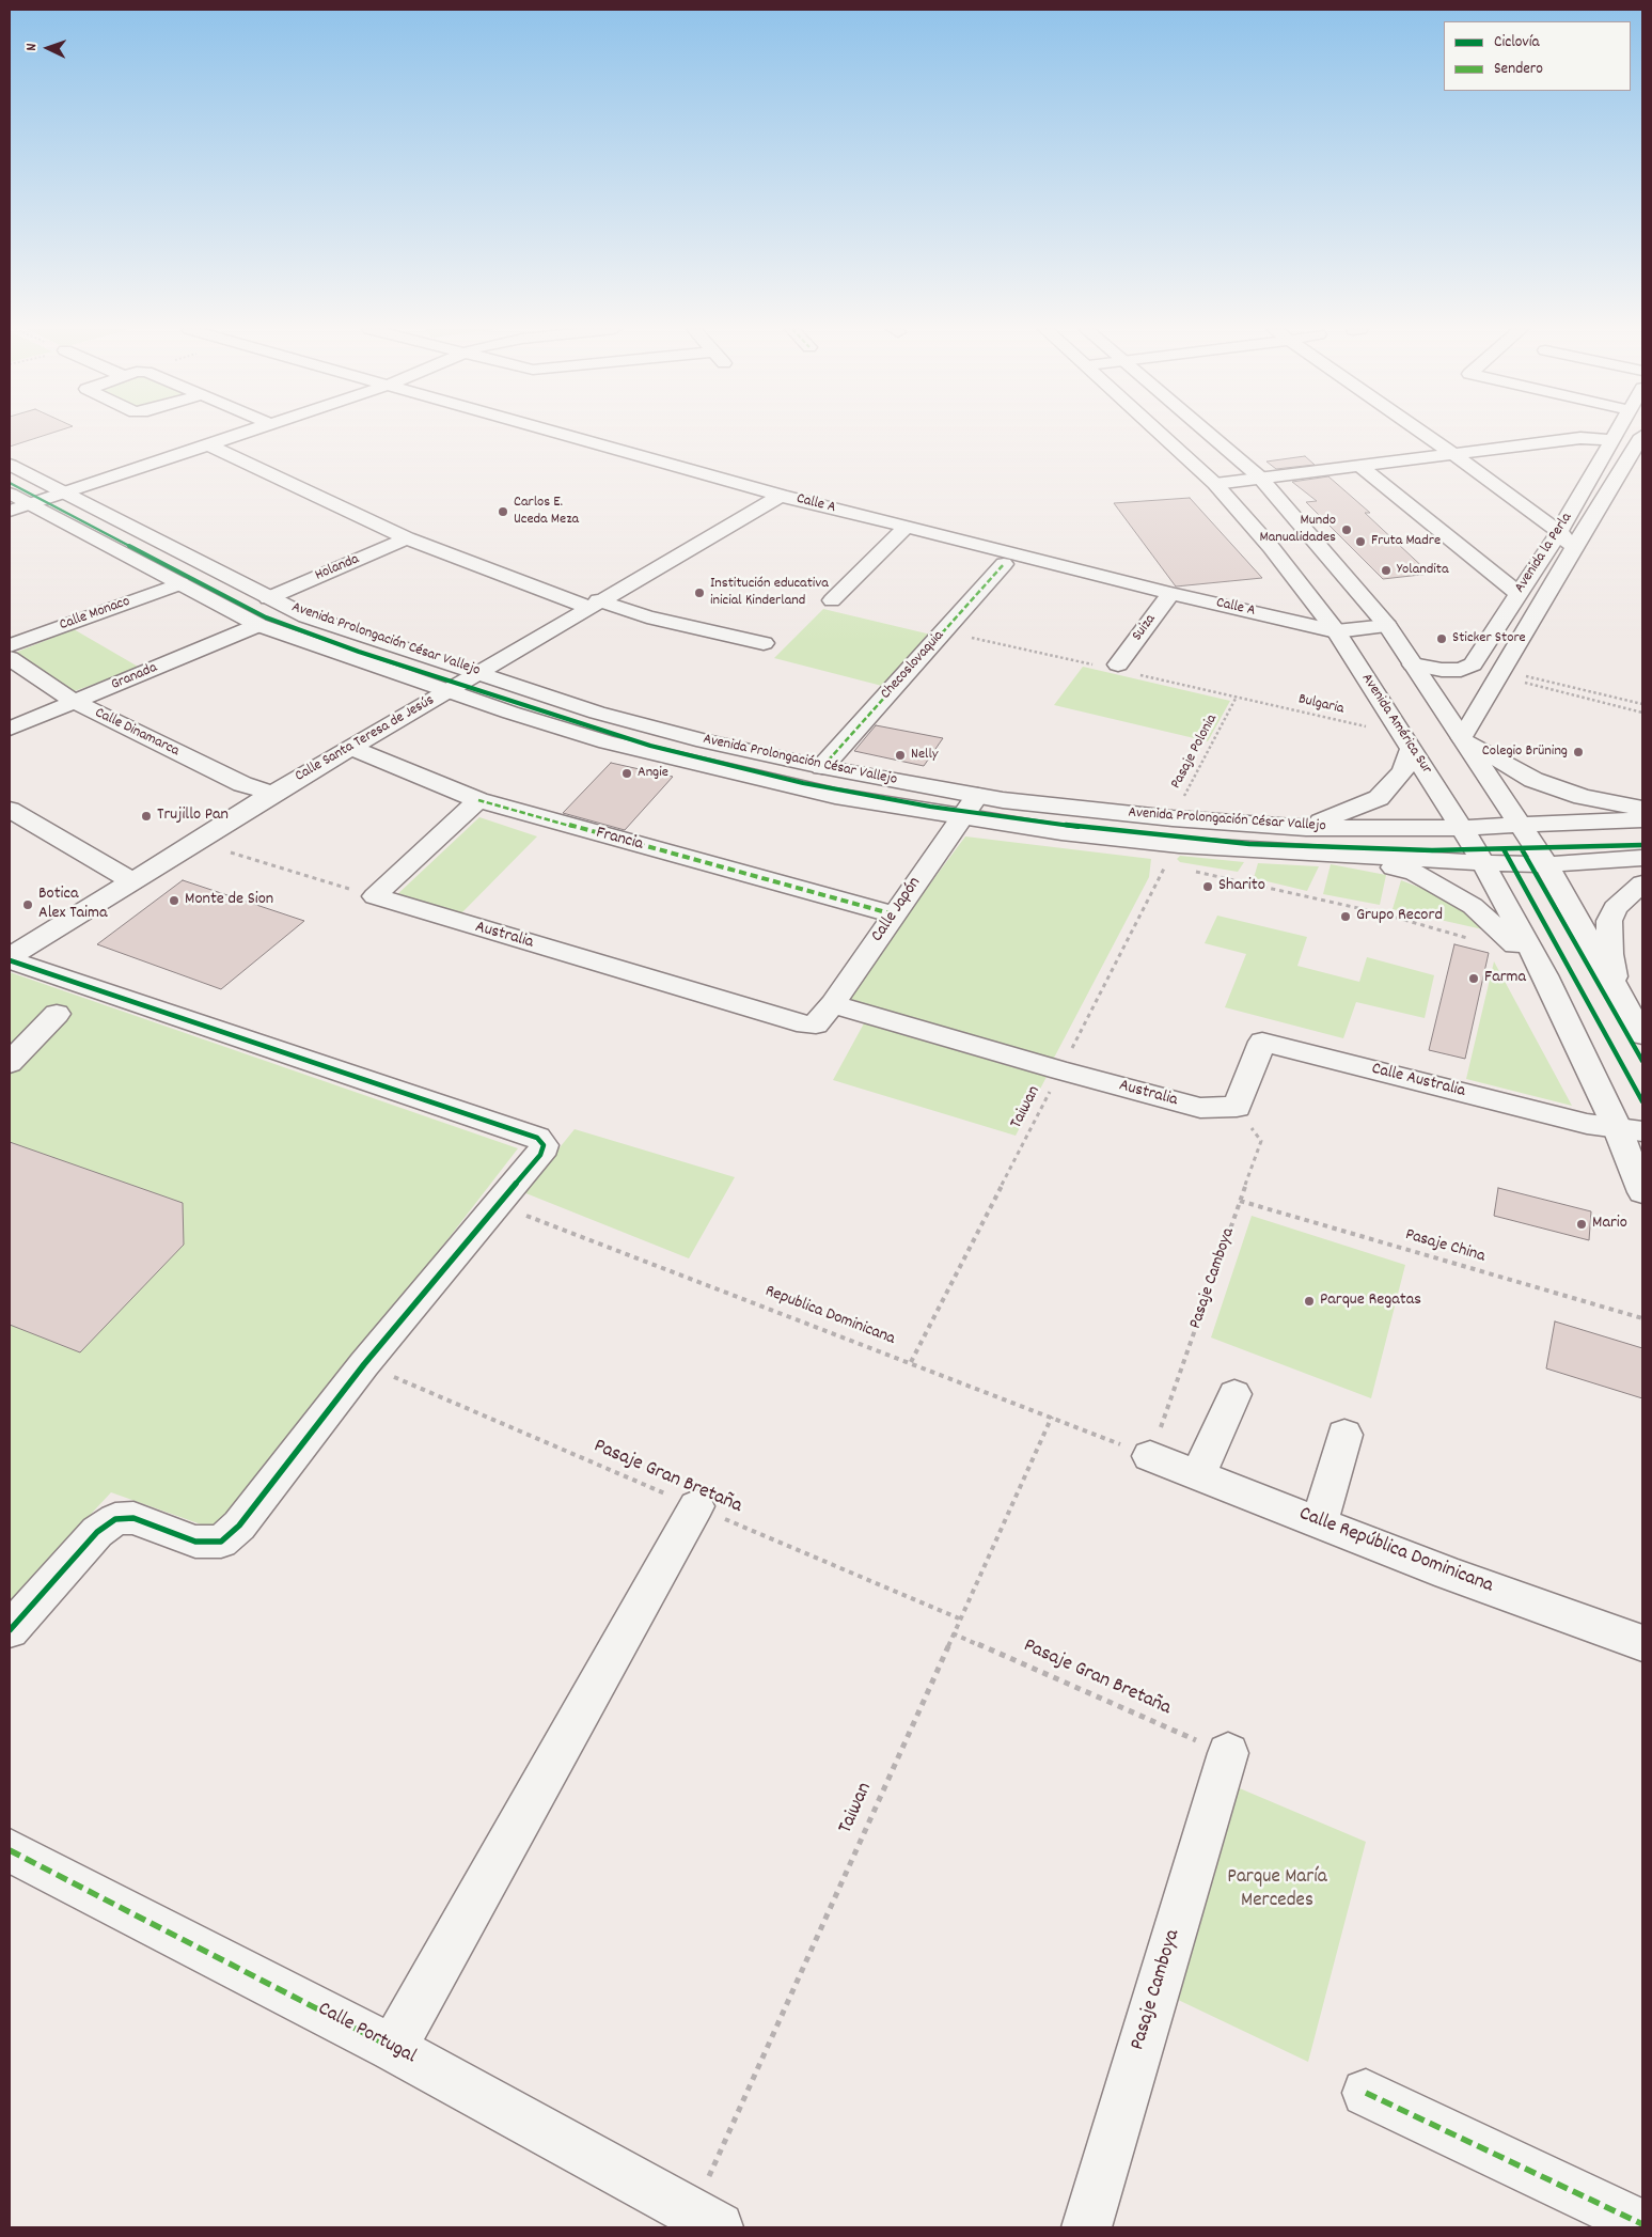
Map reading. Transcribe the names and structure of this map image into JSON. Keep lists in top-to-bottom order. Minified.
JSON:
{"streets":{"street":["Calle A","Avenida la Perla","Holanda","Calle Monaco","Suiza","Avenida Prolongación César Vallejo","Checoslovaquia","Granada","Avenida América Sur","Calle Dinamarca","Calle Santa Teresa de Jesús","Francia","Calle Japón","Australia","Calle Australia","Pasaje Camboya","Calle República Dominicana","Calle Portugal"],"path":["Bulgaria","Pasaje Polonia","Taiwan","Pasaje China","Republica Dominicana","Pasaje Gran Bretaña"]},"crossings":[["Calle A","Suiza"],["Calle A","Avenida América Sur"],["Calle A","Calle Santa Teresa de Jesús"],["Holanda","Avenida Prolongación César Vallejo"],["Calle Monaco","Avenida Prolongación César Vallejo"],["Avenida Prolongación César Vallejo","Checoslovaquia"],["Avenida Prolongación César Vallejo","Granada"],["Avenida Prolongación César Vallejo","Avenida América Sur"],["Avenida Prolongación César Vallejo","Calle Santa Teresa de Jesús"],["Avenida Prolongación César Vallejo","Pasaje Polonia"],["Avenida Prolongación César Vallejo","Calle Japón"],["Granada","Calle Dinamarca"],["Bulgaria","Avenida América Sur"],["Bulgaria","Pasaje Polonia"],["Avenida América Sur","Calle Australia"],["Calle Dinamarca","Calle Santa Teresa de Jesús"],["Calle Santa Teresa de Jesús","Francia"],["Francia","Calle Japón"],["Calle Japón","Australia"],["Australia","Calle Australia"],["Australia","Taiwan"],["Australia","Pasaje Camboya"],["Calle Australia","Pasaje Camboya"],["Taiwan","Republica Dominicana"],["Taiwan","Pasaje Gran Bretaña"],["Taiwan","Calle Portugal"],["Pasaje China","Pasaje Camboya"],["Pasaje Camboya","Republica Dominicana"],["Pasaje Camboya","Pasaje Gran Bretaña"],["Pasaje Camboya","Calle República Dominicana"],["Republica Dominicana","Calle República Dominicana"]],"parks":["Parque María Mercedes"],"places":["Carlos E. Uceda Meza","Mundo Manualidades","Fruta Madre","Yolandita","Institución educativa inicial Kinderland","Sticker Store","Colegio Brüning","Nelly","Angie","Trujillo Pan","Sharito","Monte de Sion","Botica Alex Taima","Grupo Record","Farma","Mario","Parque Regatas"],"legend":["Ciclovía","Sendero"],"north":"left"}
